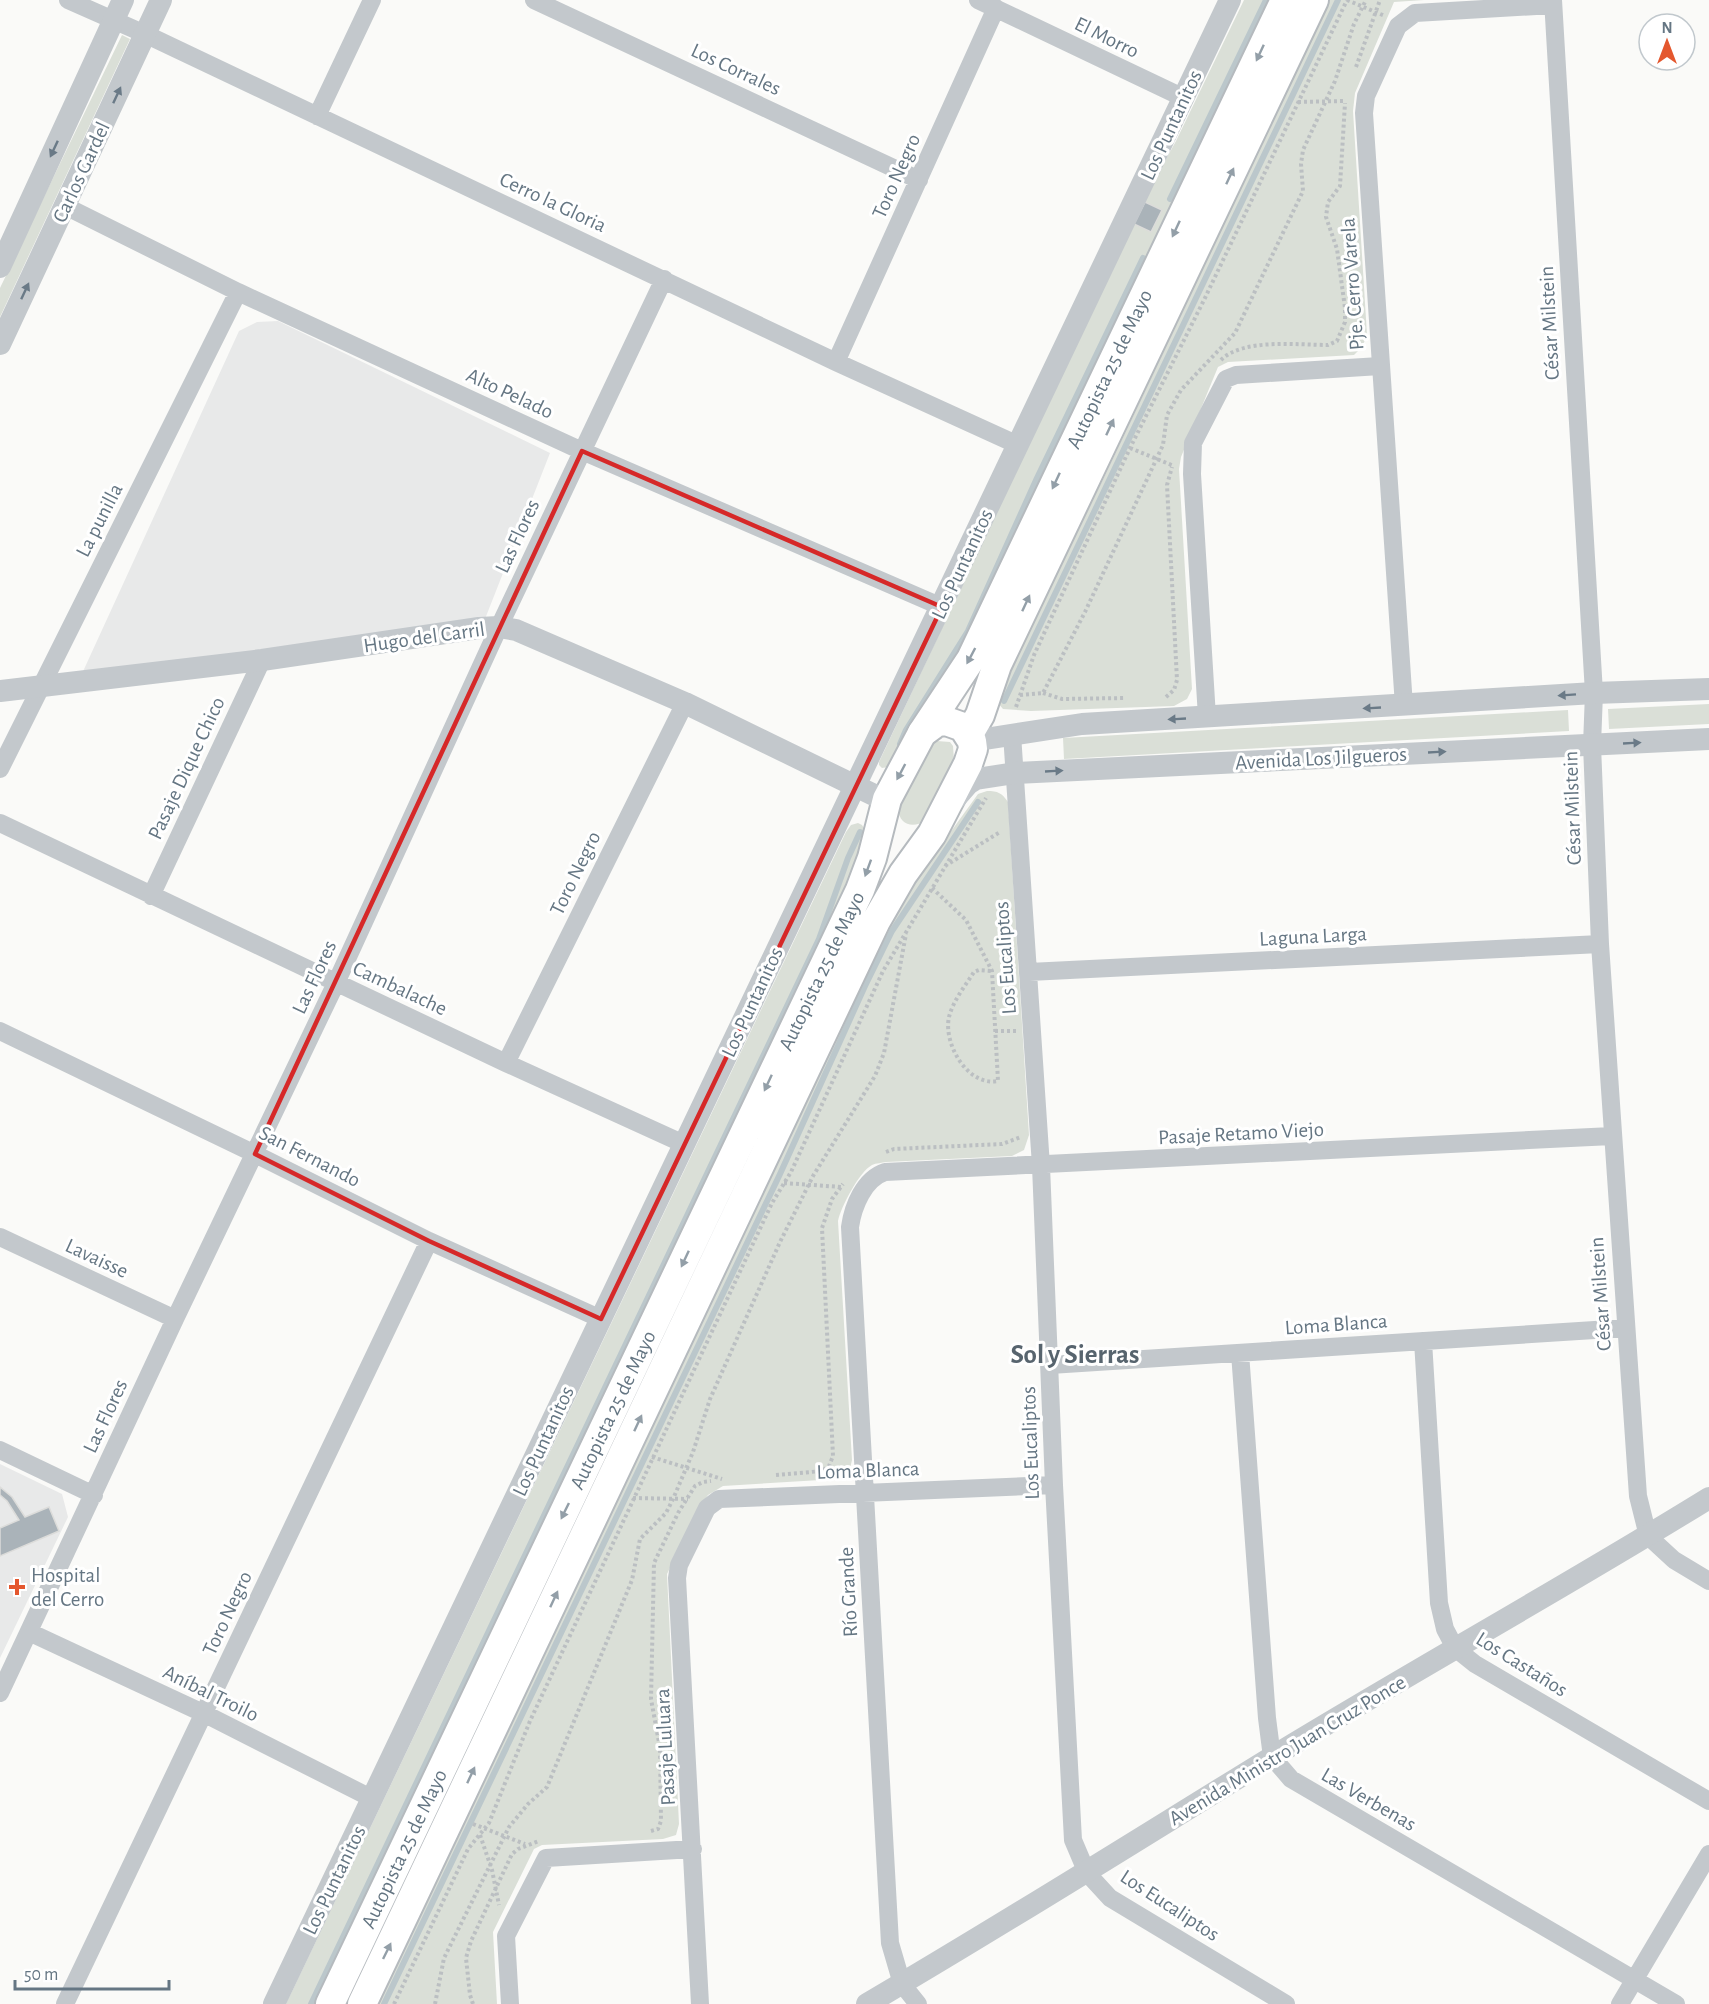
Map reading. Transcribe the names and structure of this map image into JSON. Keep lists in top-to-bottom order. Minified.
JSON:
{"streets":{"main road":["Autopista 25 de Mayo"],"street":["El Morro","Los Corrales","Los Puntanitos","Carlos Gardel","Toro Negro","Cerro la Gloria","Pje. Cerro Varela","César Milstein","Alto Pelado","La punilla","Las Flores","Hugo del Carril","Avenida Los Jilgueros","Pasaje Dique Chico","Laguna Larga","Los Eucaliptos","Cambalache","Pasaje Retamo Viejo","San Fernando","Lavaisse","Loma Blanca","Río Grande","Los Castaños","Aníbal Troilo","Pasaje Luluara","Avenida Ministro Juan Cruz Ponce","Las Verbenas"]},"crossings":[["El Morro","Los Puntanitos"],["El Morro","Toro Negro"],["Los Corrales","Toro Negro"],["Los Puntanitos","Cerro la Gloria"],["Los Puntanitos","Alto Pelado"],["Los Puntanitos","Hugo del Carril"],["Los Puntanitos","Cambalache"],["Los Puntanitos","San Fernando"],["Los Puntanitos","Aníbal Troilo"],["Carlos Gardel","Cerro la Gloria"],["Carlos Gardel","Alto Pelado"],["Toro Negro","Cerro la Gloria"],["Toro Negro","Hugo del Carril"],["Toro Negro","Cambalache"],["Toro Negro","San Fernando"],["Toro Negro","Aníbal Troilo"],["Cerro la Gloria","Las Flores"],["César Milstein","Avenida Los Jilgueros"],["César Milstein","Laguna Larga"],["César Milstein","Pasaje Retamo Viejo"],["César Milstein","Loma Blanca"],["César Milstein","Avenida Ministro Juan Cruz Ponce"],["Autopista 25 de Mayo","Hugo del Carril"],["Autopista 25 de Mayo","Avenida Los Jilgueros"],["Alto Pelado","La punilla"],["Alto Pelado","Las Flores"],["La punilla","Hugo del Carril"],["Las Flores","Hugo del Carril"],["Las Flores","Cambalache"],["Las Flores","San Fernando"],["Las Flores","Lavaisse"],["Las Flores","Aníbal Troilo"],["Hugo del Carril","Pasaje Dique Chico"],["Avenida Los Jilgueros","Los Eucaliptos"],["Pasaje Dique Chico","Cambalache"],["Laguna Larga","Los Eucaliptos"],["Los Eucaliptos","Pasaje Retamo Viejo"],["Los Eucaliptos","Loma Blanca"],["Los Eucaliptos","Avenida Ministro Juan Cruz Ponce"],["Pasaje Retamo Viejo","Río Grande"],["Loma Blanca","Río Grande"],["Loma Blanca","Los Castaños"],["Loma Blanca","Pasaje Luluara"],["Río Grande","Avenida Ministro Juan Cruz Ponce"],["Los Castaños","Avenida Ministro Juan Cruz Ponce"],["Avenida Ministro Juan Cruz Ponce","Las Verbenas"]],"districts":["Sol y Sierras"],"places":{"health":["Hospital del Cerro"]},"scale_bar":"50 m","north":"top"}
